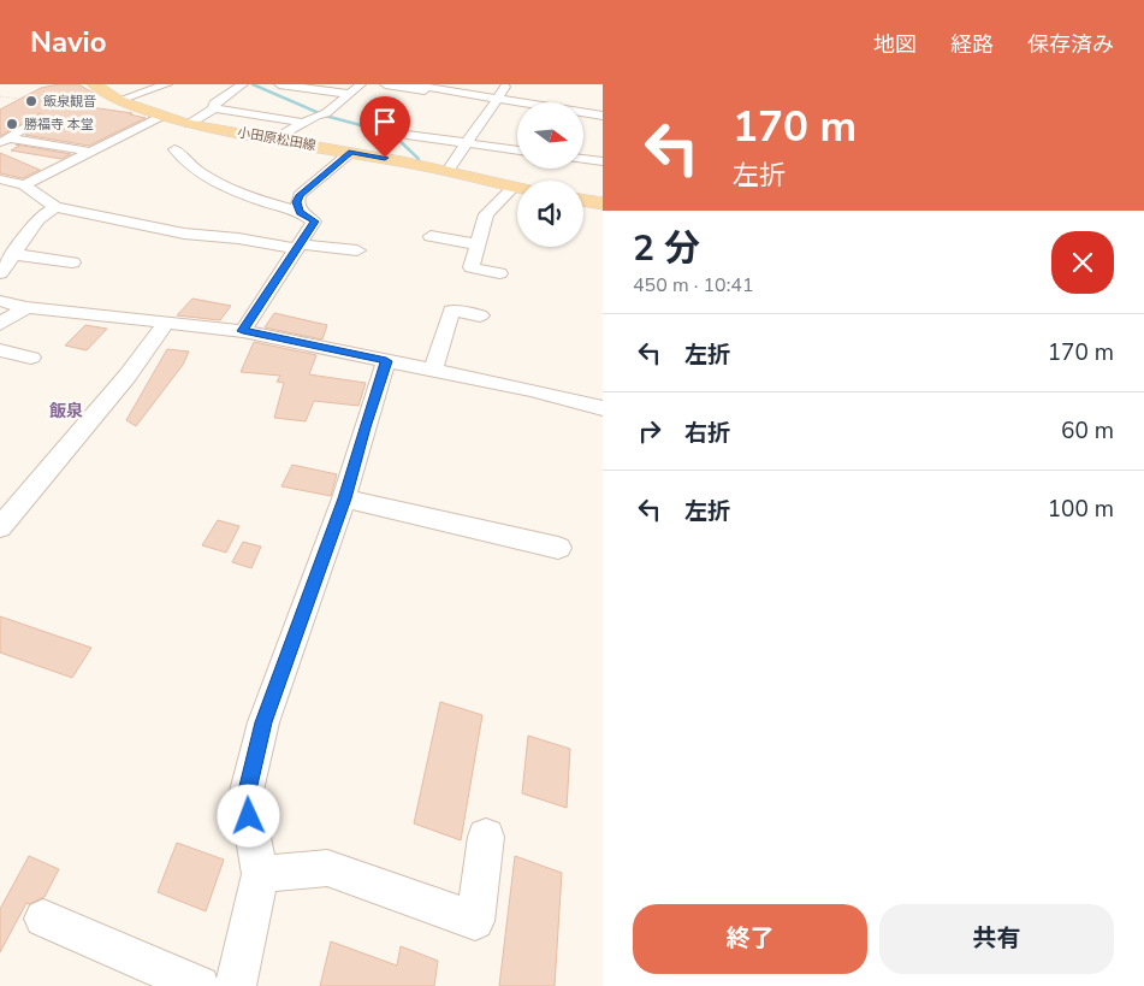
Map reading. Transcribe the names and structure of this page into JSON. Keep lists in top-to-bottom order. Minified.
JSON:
{"streets":{"main road":["小田原松田線"]},"districts":["飯泉"],"places":["飯泉観音","勝福寺 本堂"],"north":"right","page":{"header":"Navio","nav":["地図","経路","保存済み"],"turn":["170 m","左折"],"heading":["2 分","450 m · 10:41"],"list":[{"name":"左折","value":"170 m"},{"name":"右折","value":"60 m"},{"name":"左折","value":"100 m"}],"buttons":["終了","共有"]}}
